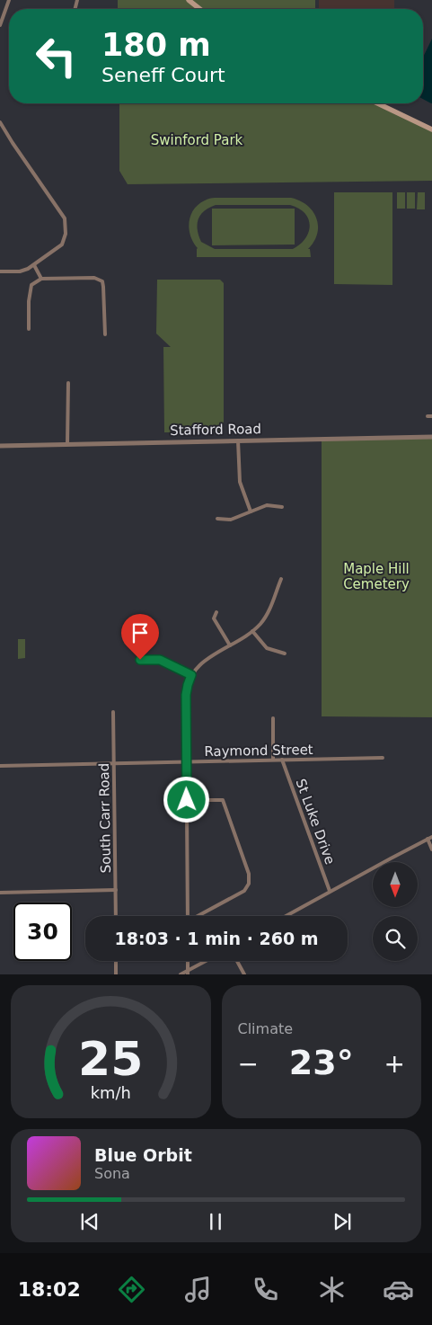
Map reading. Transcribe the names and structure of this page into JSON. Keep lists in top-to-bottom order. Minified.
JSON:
{"streets":{"street":["Stafford Road","Raymond Street","South Carr Road","St Luke Drive"]},"crossings":[["Raymond Street","South Carr Road"],["Raymond Street","St Luke Drive"]],"parks":["Swinford Park","Maple Hill Cemetery"],"north":"bottom","page":{"turn":["180 m","Seneff Court"],"limit":"30","trip":"18:03 · 1 min · 260 m","tile":"Climate","heat":["−","23°","+"],"song":["Blue Orbit","Sona"],"tabs":"18:02","gauge":["25","km/h"]}}
